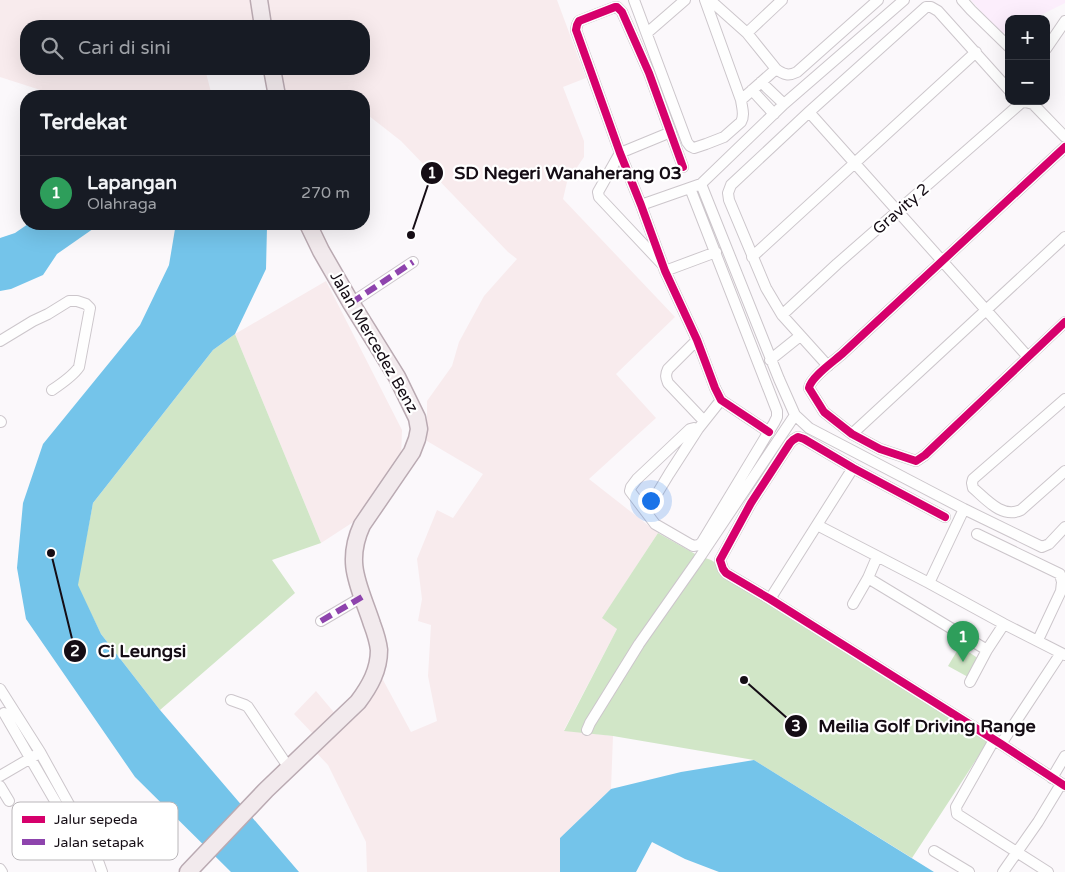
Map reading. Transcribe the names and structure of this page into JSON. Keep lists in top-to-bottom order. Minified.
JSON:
{"streets":{"main road":["Jalan Mercedez Benz"],"street":["Gravity 2"]},"places":["SD Negeri Wanaherang 03","Ci Leungsi","Meilia Golf Driving Range"],"legend":["Jalur sepeda","Jalan setapak"],"page":{"map_buttons":["+","−"],"search":"Cari di sini","heading":"Terdekat","list":[{"mark":"1","name":"Lapangan","note":"Olahraga","value":"270 m"}],"pins":"1"}}
